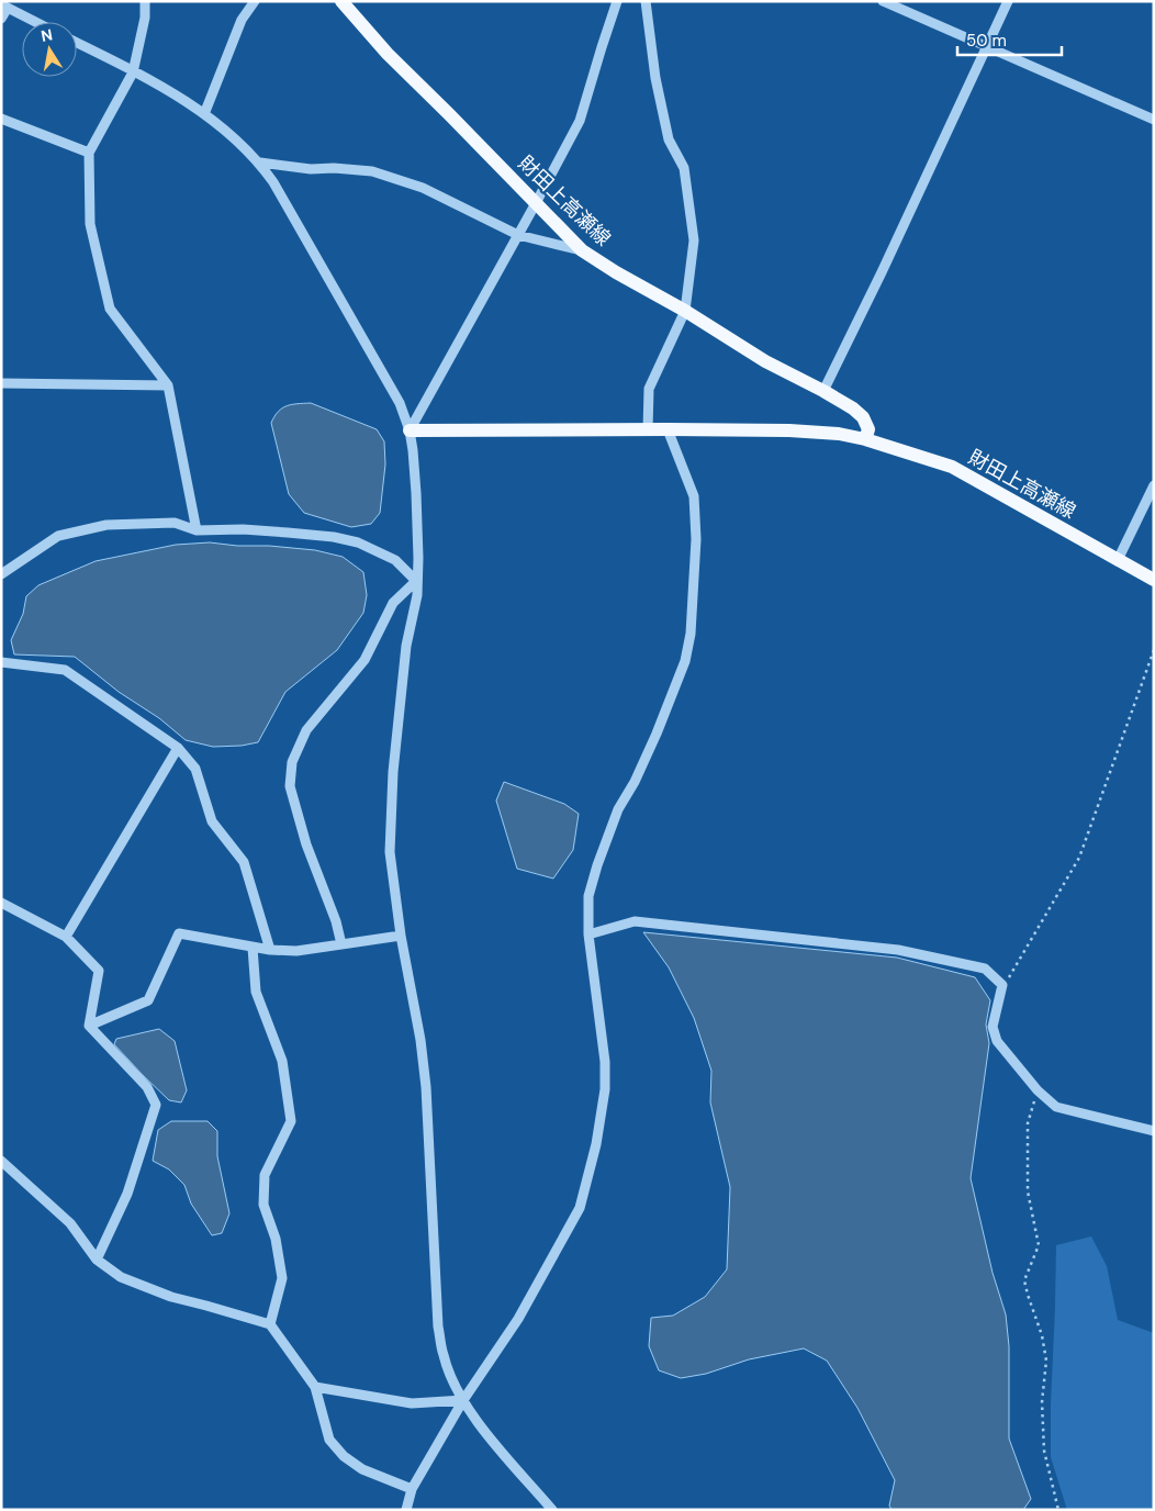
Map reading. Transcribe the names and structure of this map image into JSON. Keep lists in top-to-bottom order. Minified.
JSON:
{"streets":{"main road":["財田上高瀬線"]},"scale_bar":"50 m","north":"top"}
